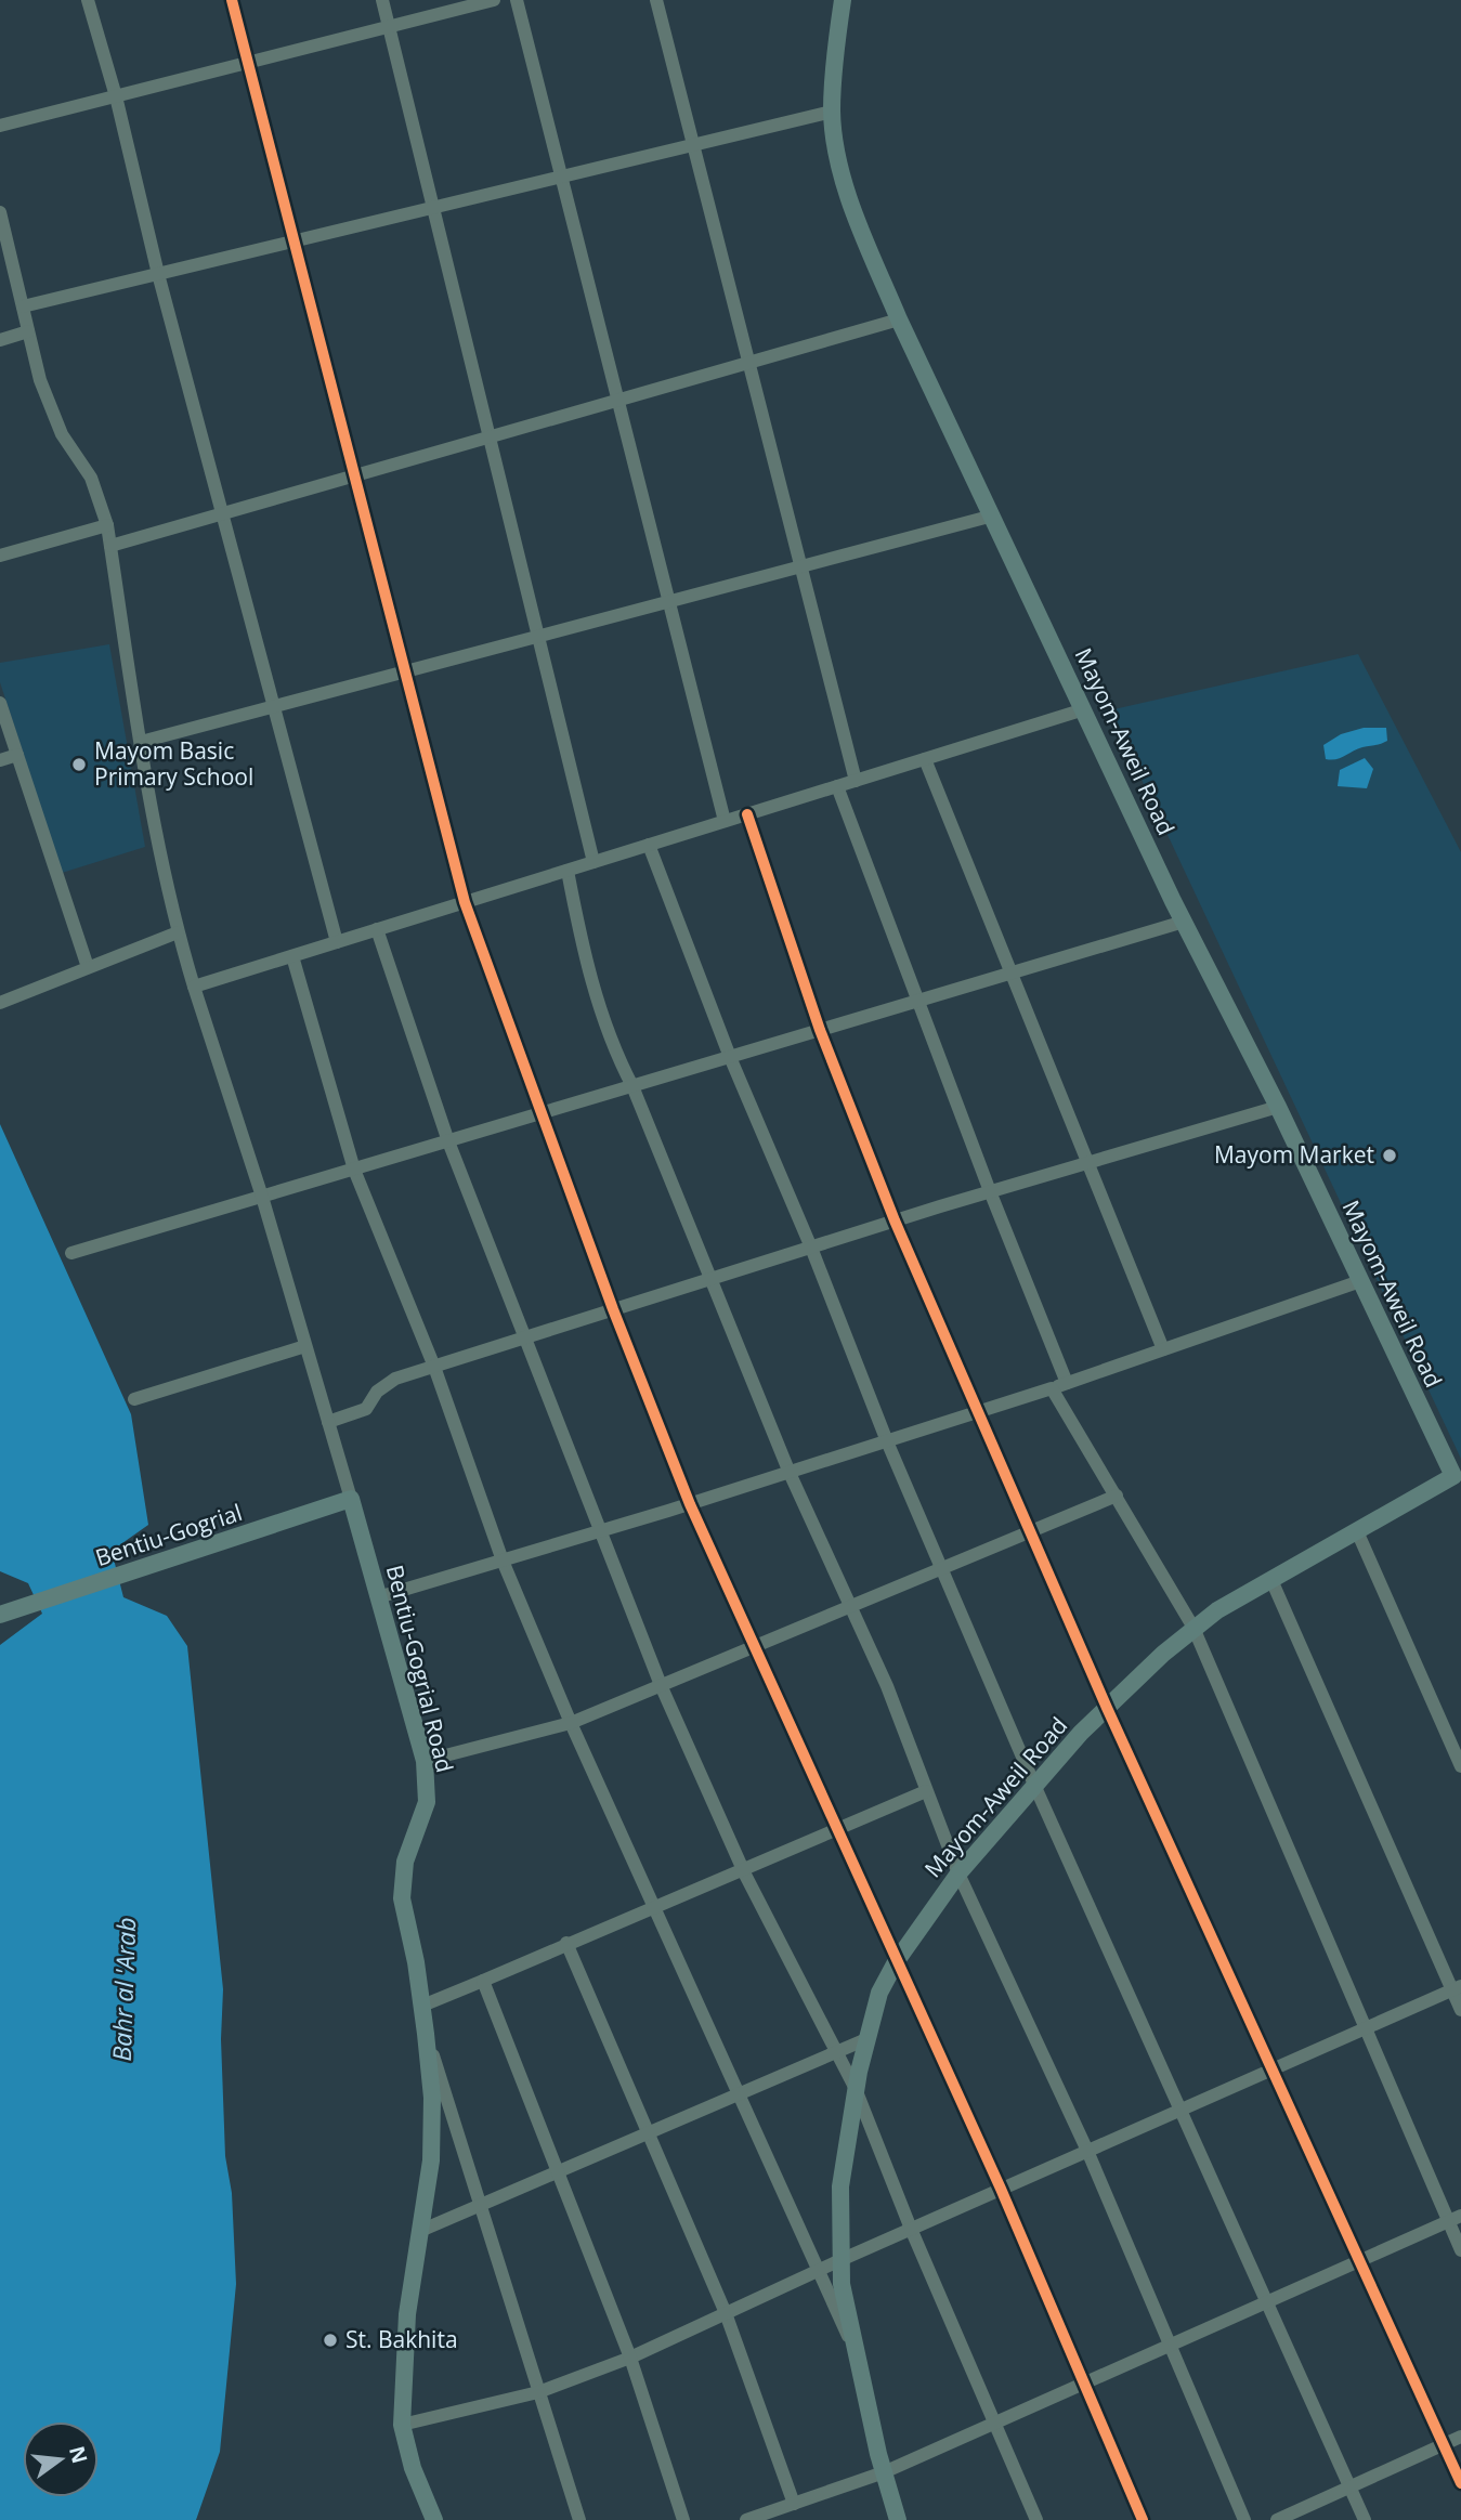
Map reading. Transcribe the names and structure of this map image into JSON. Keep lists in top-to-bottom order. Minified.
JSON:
{"streets":{"main road":["Mayom-Aweil Road","Bentiu-Gogrial","Bentiu-Gogrial Road"]},"crossings":[["Bentiu-Gogrial","Bentiu-Gogrial Road"]],"water":["Bahr al 'Arab"],"places":["Mayom Basic Primary School","Mayom Market","St. Bakhita"],"north":"right"}
